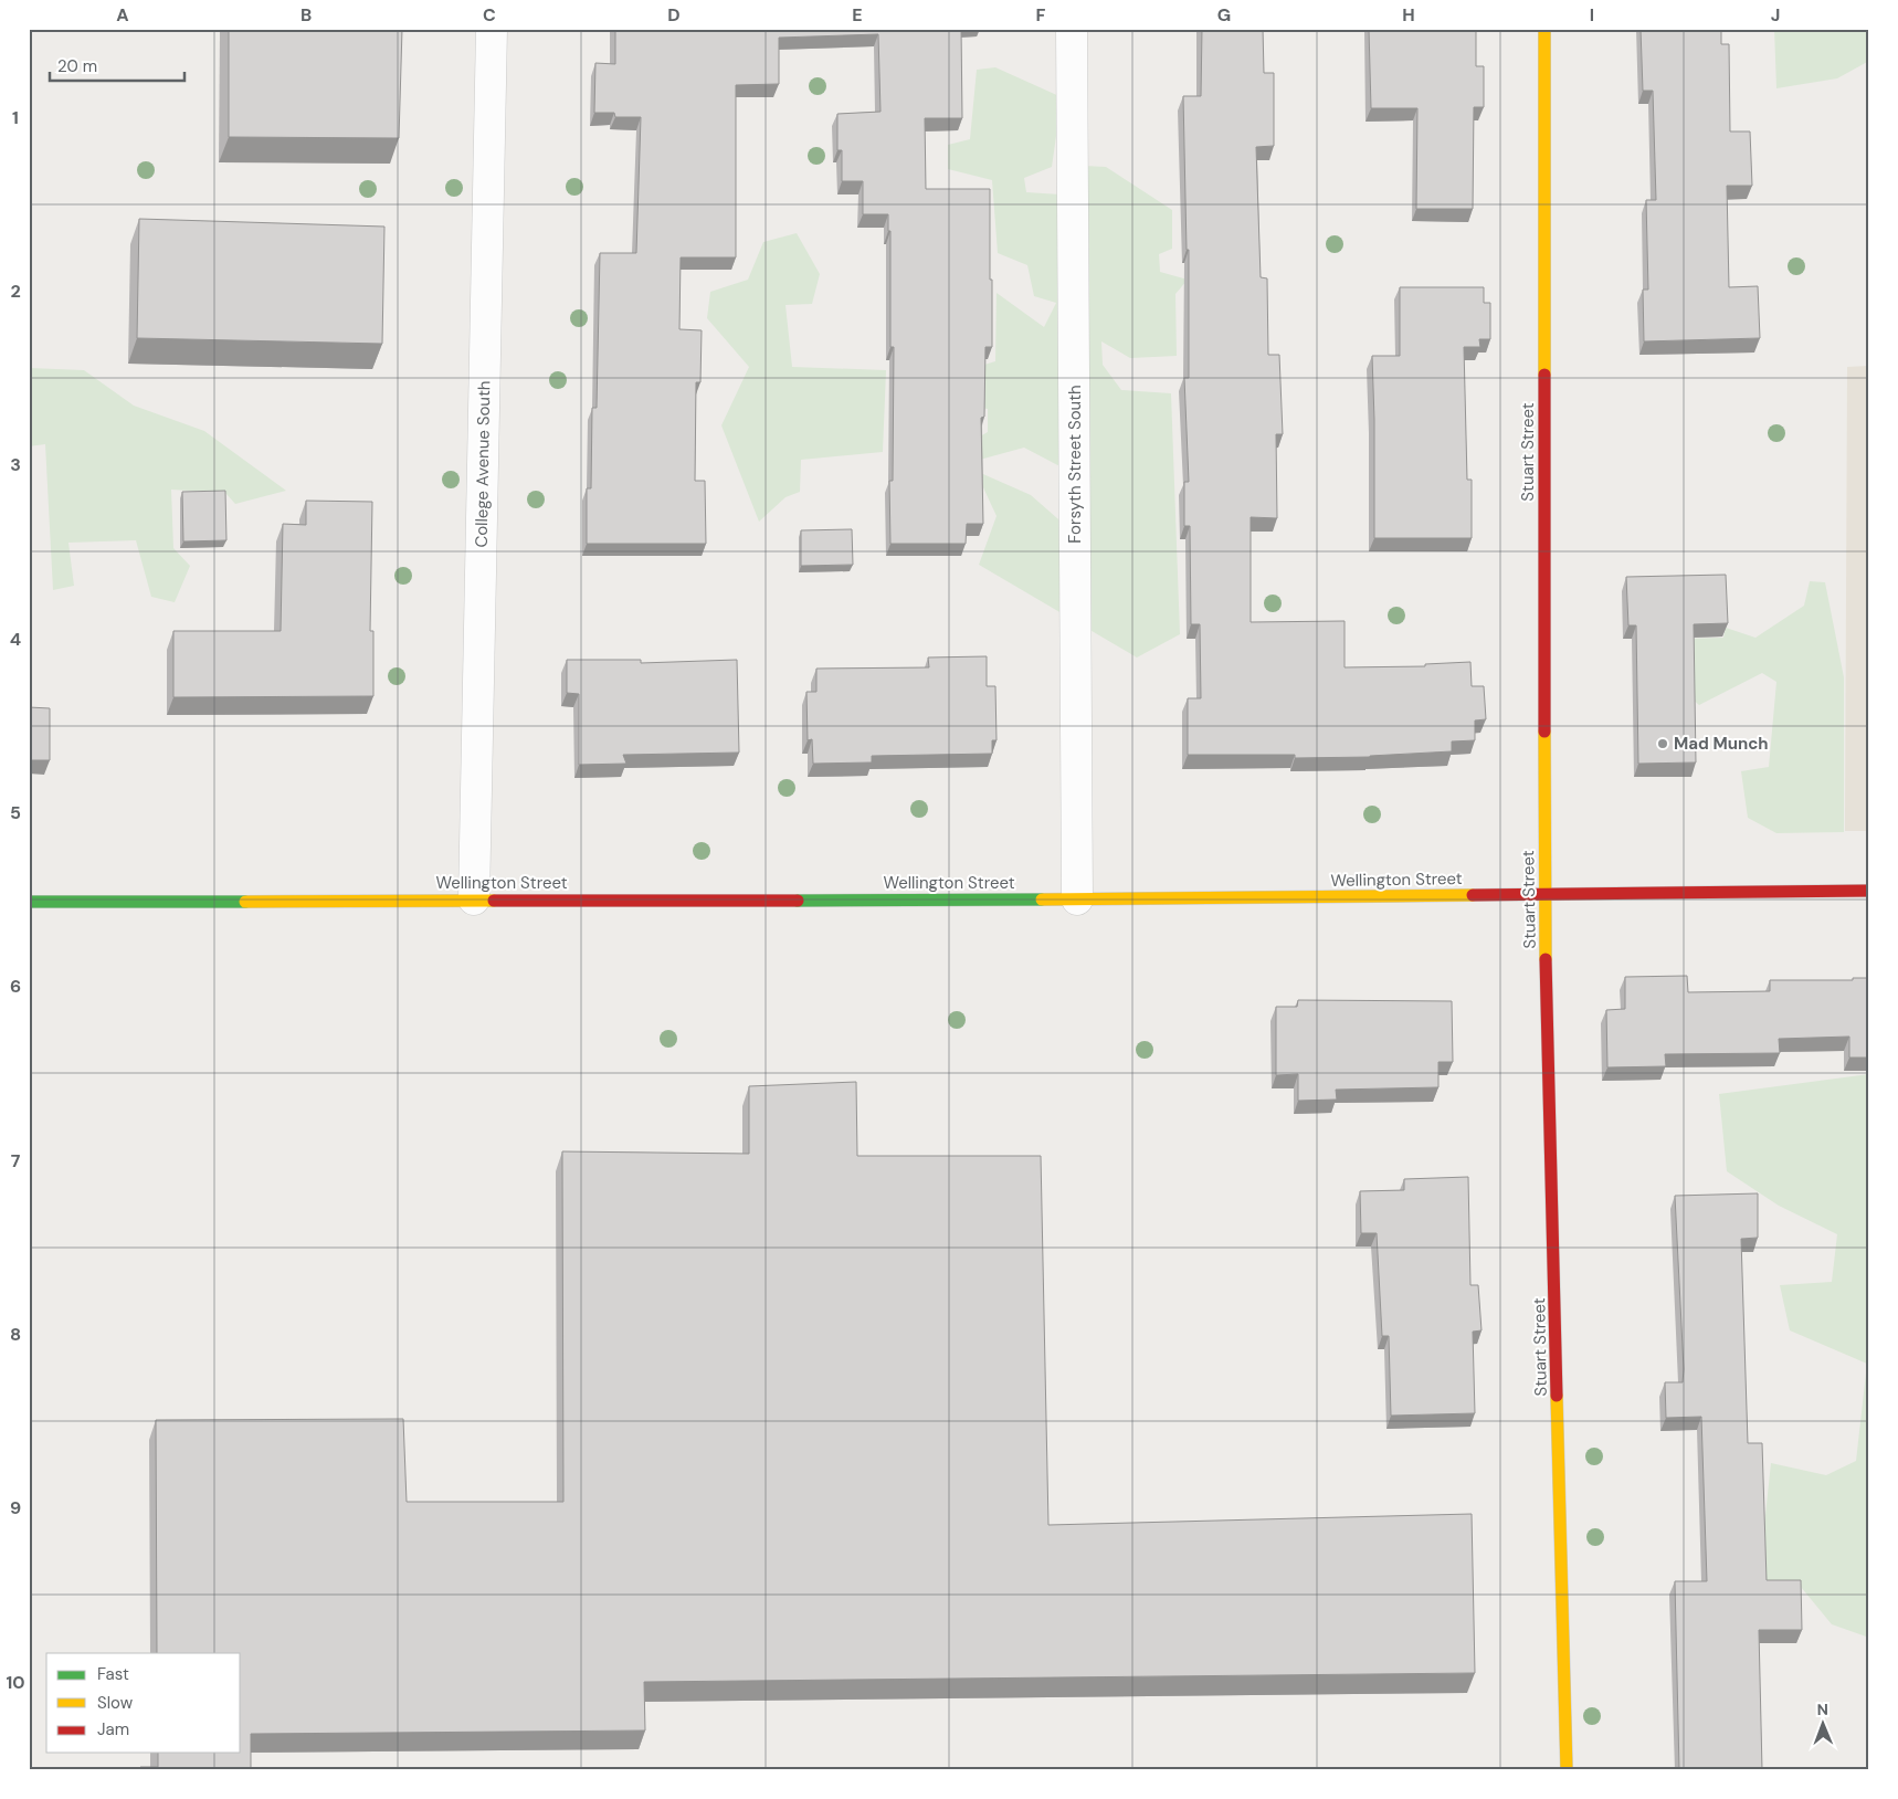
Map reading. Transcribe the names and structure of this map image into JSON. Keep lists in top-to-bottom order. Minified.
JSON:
{"streets":{"main road":["Stuart Street","Wellington Street"],"street":["College Avenue South","Forsyth Street South"]},"crossings":[["Stuart Street","Wellington Street"],["College Avenue South","Wellington Street"],["Forsyth Street South","Wellington Street"]],"places":["Mad Munch"],"legend":["Fast","Slow","Jam"],"scale_bar":"20 m","north":"top","grid":{"columns":["A","B","C","D","E","F","G","H","I","J"],"rows":["1","2","3","4","5","6","7","8","9","10"]}}
